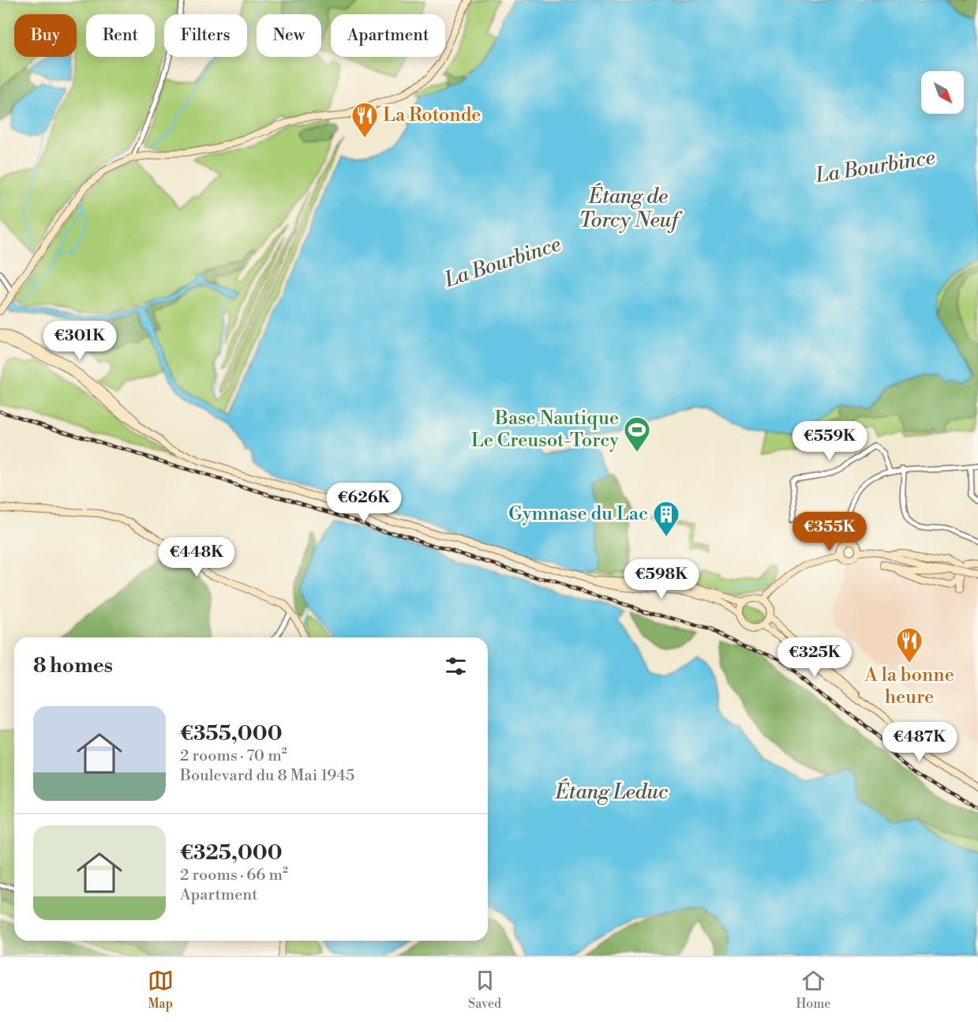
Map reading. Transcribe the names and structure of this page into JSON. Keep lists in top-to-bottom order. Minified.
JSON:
{"water":["La Bourbince","Étang de Torcy Neuf","Étang Leduc"],"places":{"restaurant":["La Rotonde","A la bonne heure"],"sports":["Base Nautique Le Creusot-Torcy"],"building":["Gymnase du Lac"]},"north":"bottom right","page":{"chip":["Buy","Rent","Filters","New","Apartment"],"price":["€301K","€559K","€626K","€355K","€448K","€598K","€325K","€487K"],"heading":"8 homes","list":[{"name":"€355,000","note":"2 rooms · 70 m² · Boulevard du 8 Mai 1945"},{"name":"€325,000","note":"2 rooms · 66 m² · Apartment"}],"tabs":["Map","Saved","Home"]}}
